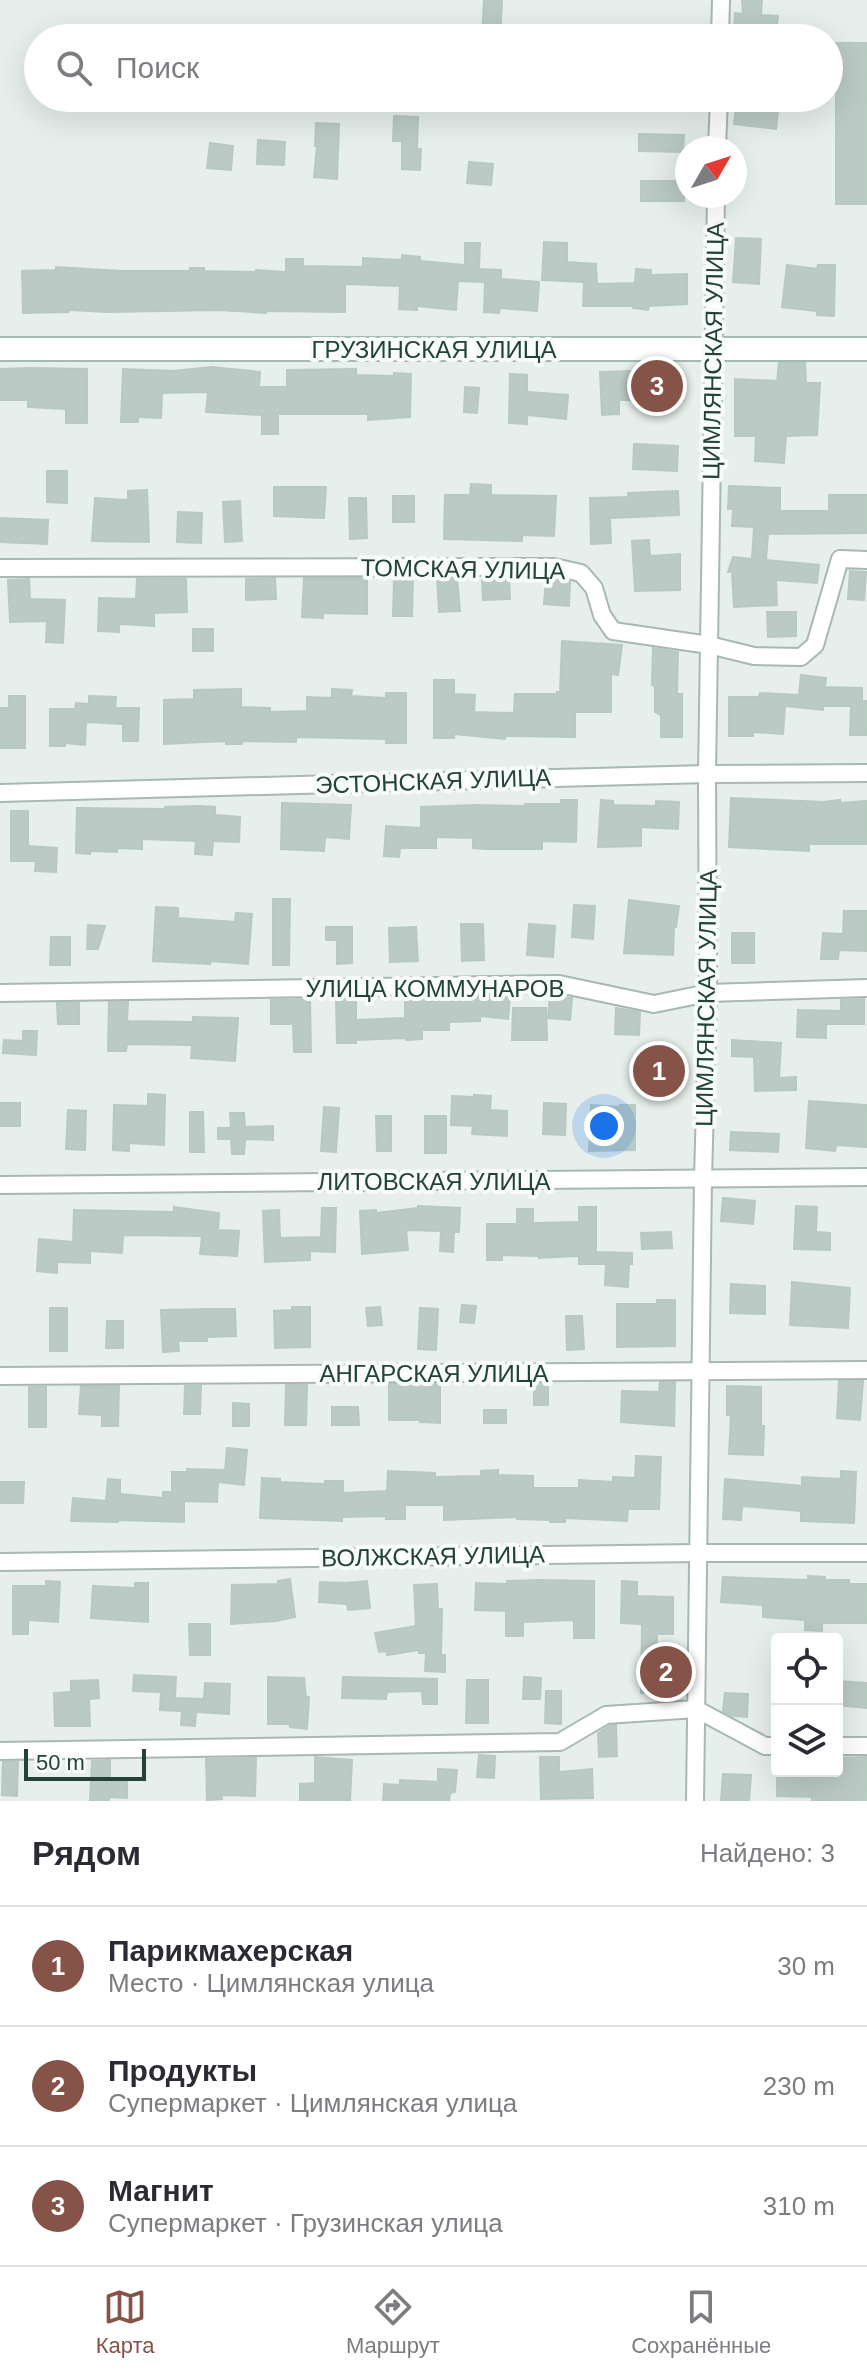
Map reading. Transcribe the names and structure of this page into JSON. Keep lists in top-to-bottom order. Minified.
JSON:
{"streets":{"main road":["ГРУЗИНСКАЯ УЛИЦА"],"street":["ЦИМЛЯНСКАЯ УЛИЦА","ТОМСКАЯ УЛИЦА","ЭСТОНСКАЯ УЛИЦА","УЛИЦА КОММУНАРОВ","ЛИТОВСКАЯ УЛИЦА","АНГАРСКАЯ УЛИЦА","ВОЛЖСКАЯ УЛИЦА"]},"crossings":[["ГРУЗИНСКАЯ УЛИЦА","ЦИМЛЯНСКАЯ УЛИЦА"],["ЦИМЛЯНСКАЯ УЛИЦА","ТОМСКАЯ УЛИЦА"],["ЦИМЛЯНСКАЯ УЛИЦА","ЭСТОНСКАЯ УЛИЦА"],["ЦИМЛЯНСКАЯ УЛИЦА","УЛИЦА КОММУНАРОВ"],["ЦИМЛЯНСКАЯ УЛИЦА","ЛИТОВСКАЯ УЛИЦА"],["ЦИМЛЯНСКАЯ УЛИЦА","АНГАРСКАЯ УЛИЦА"],["ЦИМЛЯНСКАЯ УЛИЦА","ВОЛЖСКАЯ УЛИЦА"]],"scale_bar":"50 m","north":"top right","page":{"search":"Поиск","pins":["3","1","2"],"scale":"50 m","heading":["Рядом","Найдено: 3"],"list":[{"mark":"1","name":"Парикмахерская","note":"Место · Цимлянская улица","value":"30 m"},{"mark":"2","name":"Продукты","note":"Супермаркет · Цимлянская улица","value":"230 m"},{"mark":"3","name":"Магнит","note":"Супермаркет · Грузинская улица","value":"310 m"}],"nav":["Карта","Маршрут","Сохранённые"]}}
